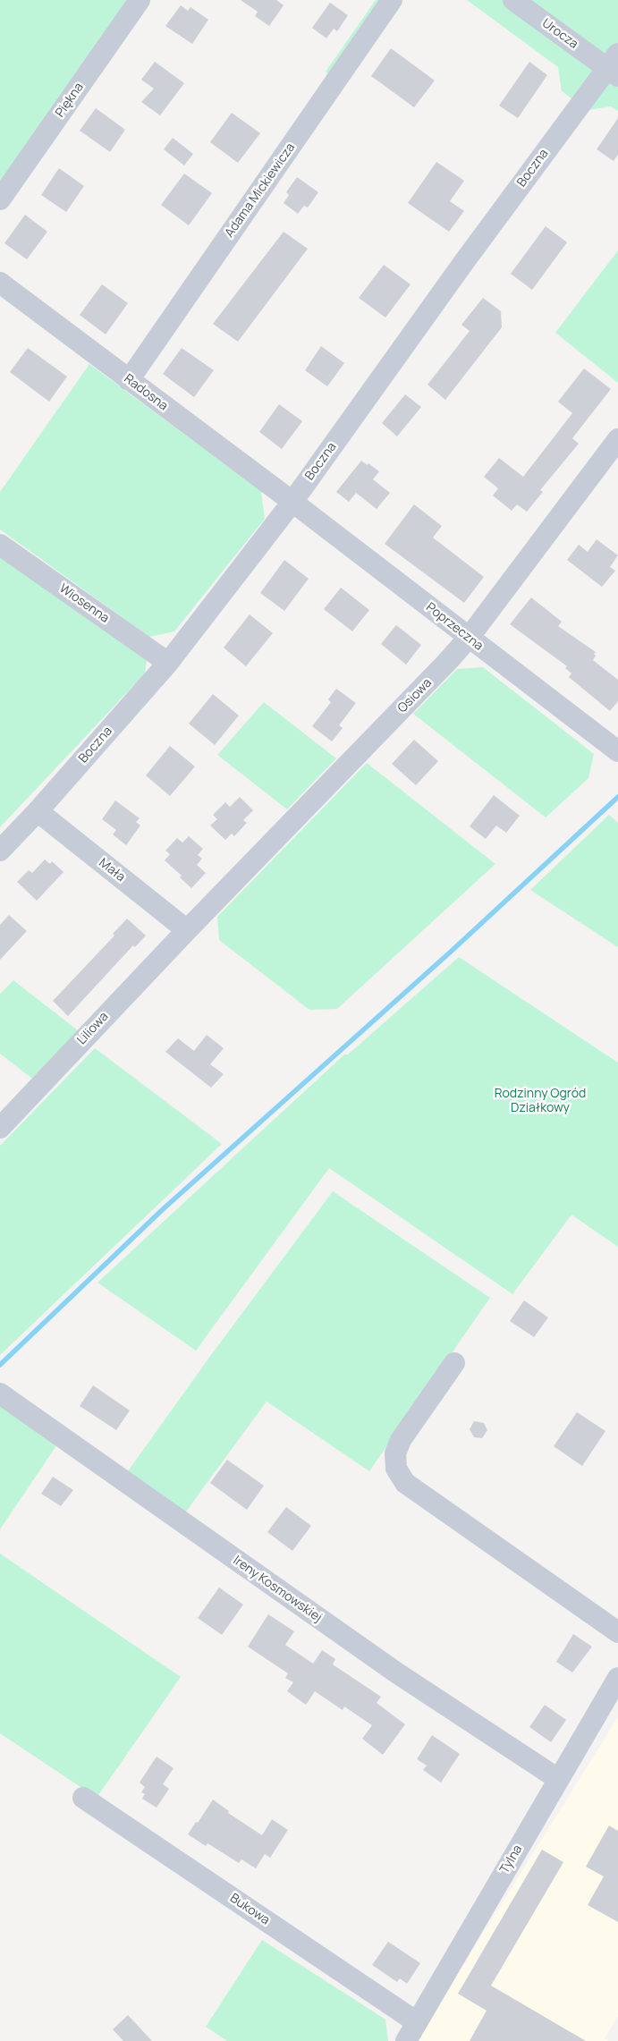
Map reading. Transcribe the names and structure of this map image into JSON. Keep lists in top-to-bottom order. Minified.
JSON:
{"streets":{"street":["Urocza","Piękna","Boczna","Adama Mickiewicza","Radosna","Wiosenna","Poprzeczna","Osiowa","Mała","Liliowa","Ireny Kosmowskiej","Tylna","Bukowa"]},"crossings":[["Urocza","Boczna"],["Boczna","Radosna"],["Boczna","Wiosenna"],["Boczna","Poprzeczna"],["Boczna","Mała"],["Adama Mickiewicza","Radosna"],["Radosna","Poprzeczna"],["Poprzeczna","Osiowa"],["Osiowa","Mała"],["Osiowa","Liliowa"],["Mała","Liliowa"],["Ireny Kosmowskiej","Tylna"],["Tylna","Bukowa"]],"parks":["Rodzinny Ogród Działkowy"]}
